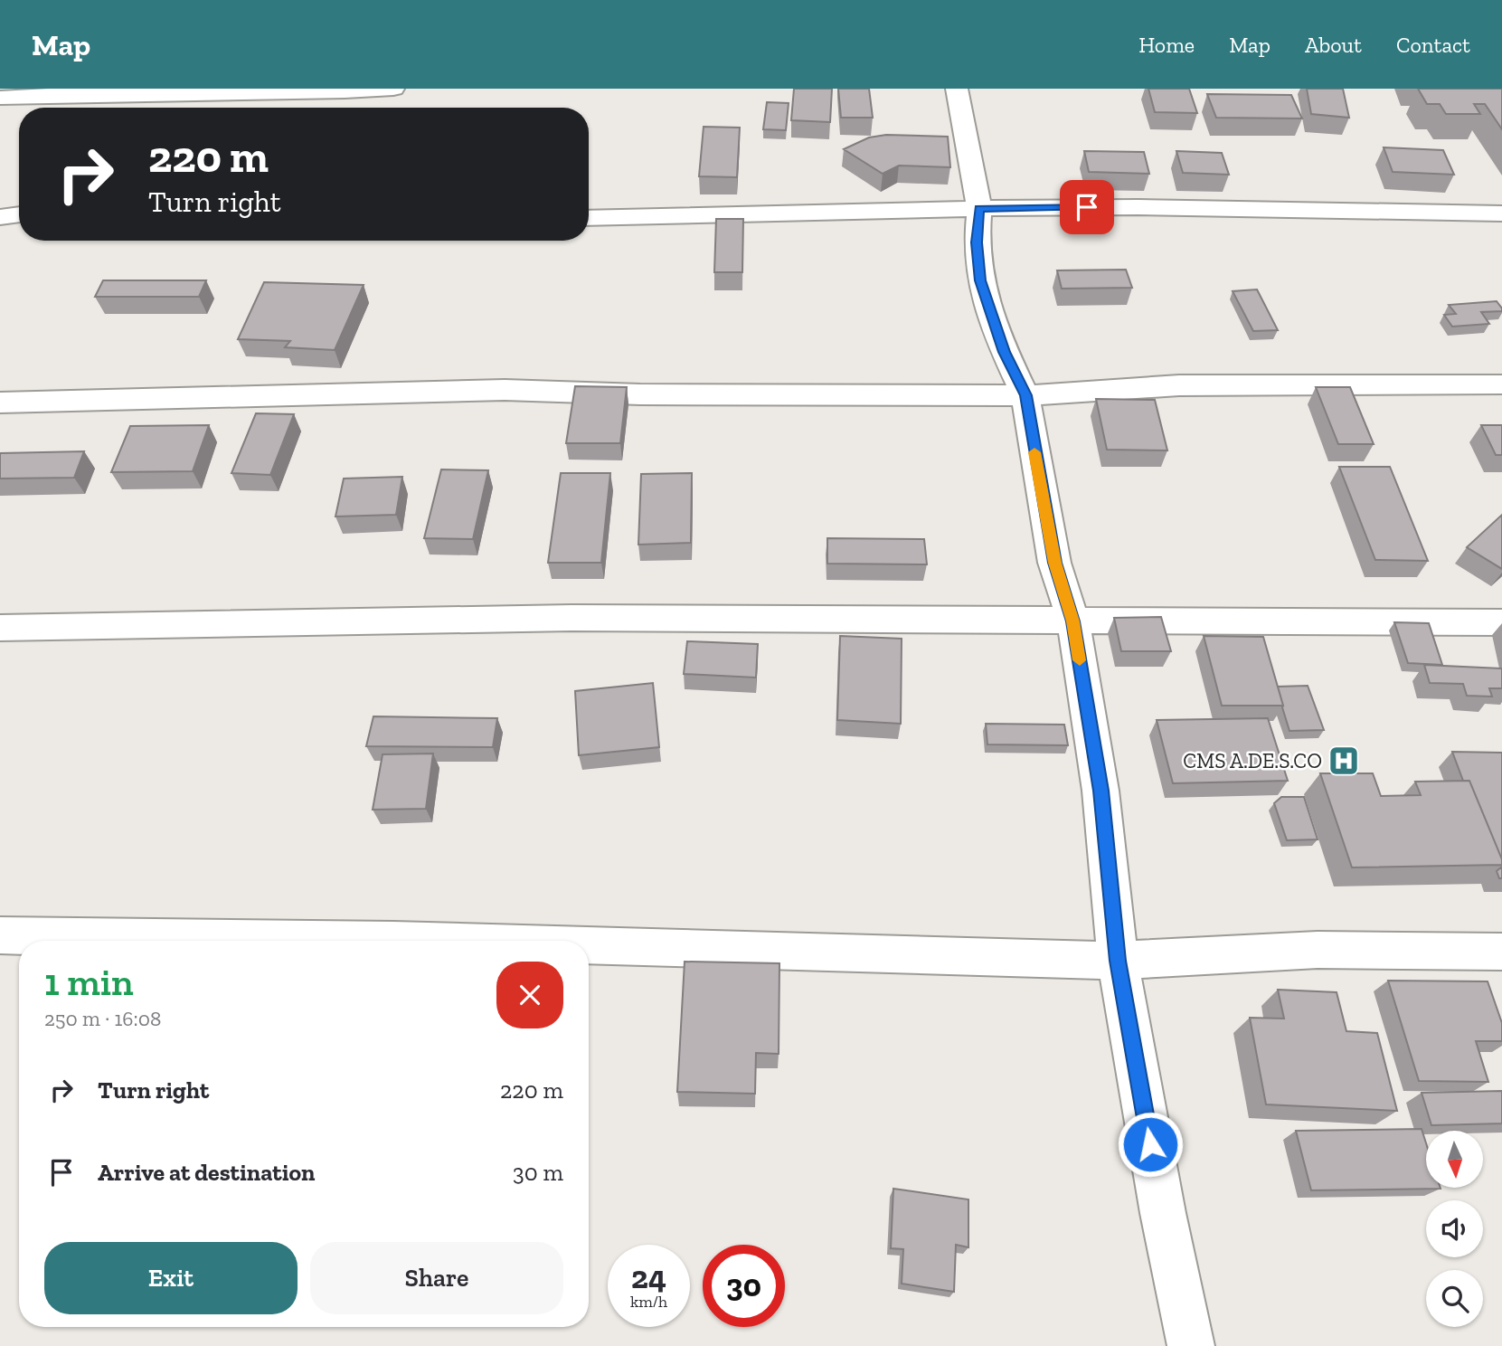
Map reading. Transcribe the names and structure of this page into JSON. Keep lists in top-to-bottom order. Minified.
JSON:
{"places":{"hospital":["CMS A.DE.S.CO"]},"north":"bottom","page":{"header":"Map","nav":["Home","Map","About","Contact"],"turn":["220 m","Turn right"],"heading":["1 min","250 m · 16:08"],"list":[{"name":"Turn right","value":"220 m"},{"name":"Arrive at destination","value":"30 m"}],"buttons":["Exit","Share"],"speed":"24 km/h","limit":"30"}}
